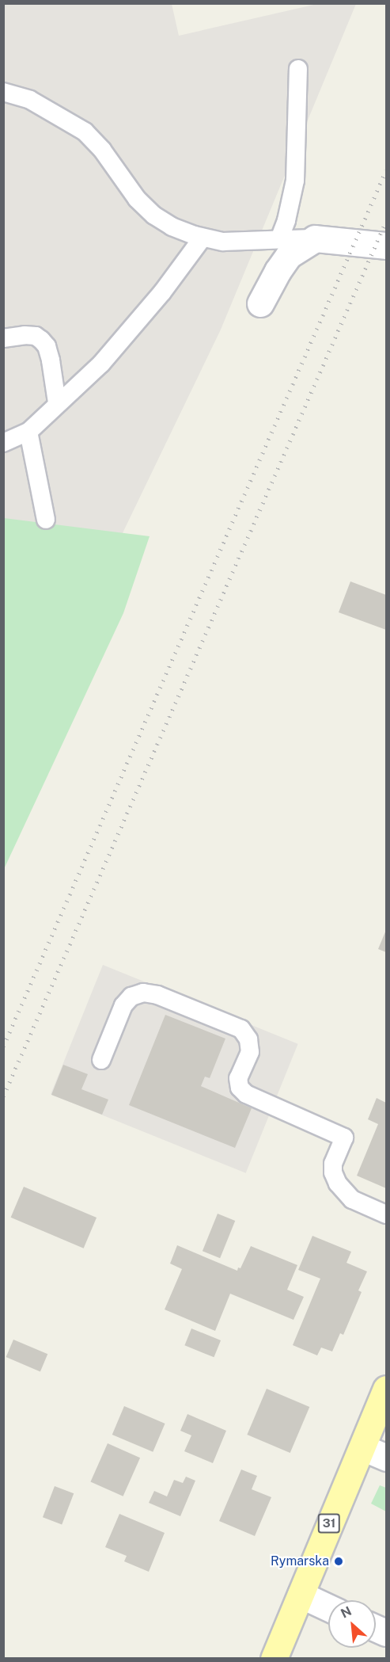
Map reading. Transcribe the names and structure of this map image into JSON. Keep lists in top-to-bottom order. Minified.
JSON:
{"streets":{"main road":["31"]},"places":["Rymarska"],"north":"top left"}
